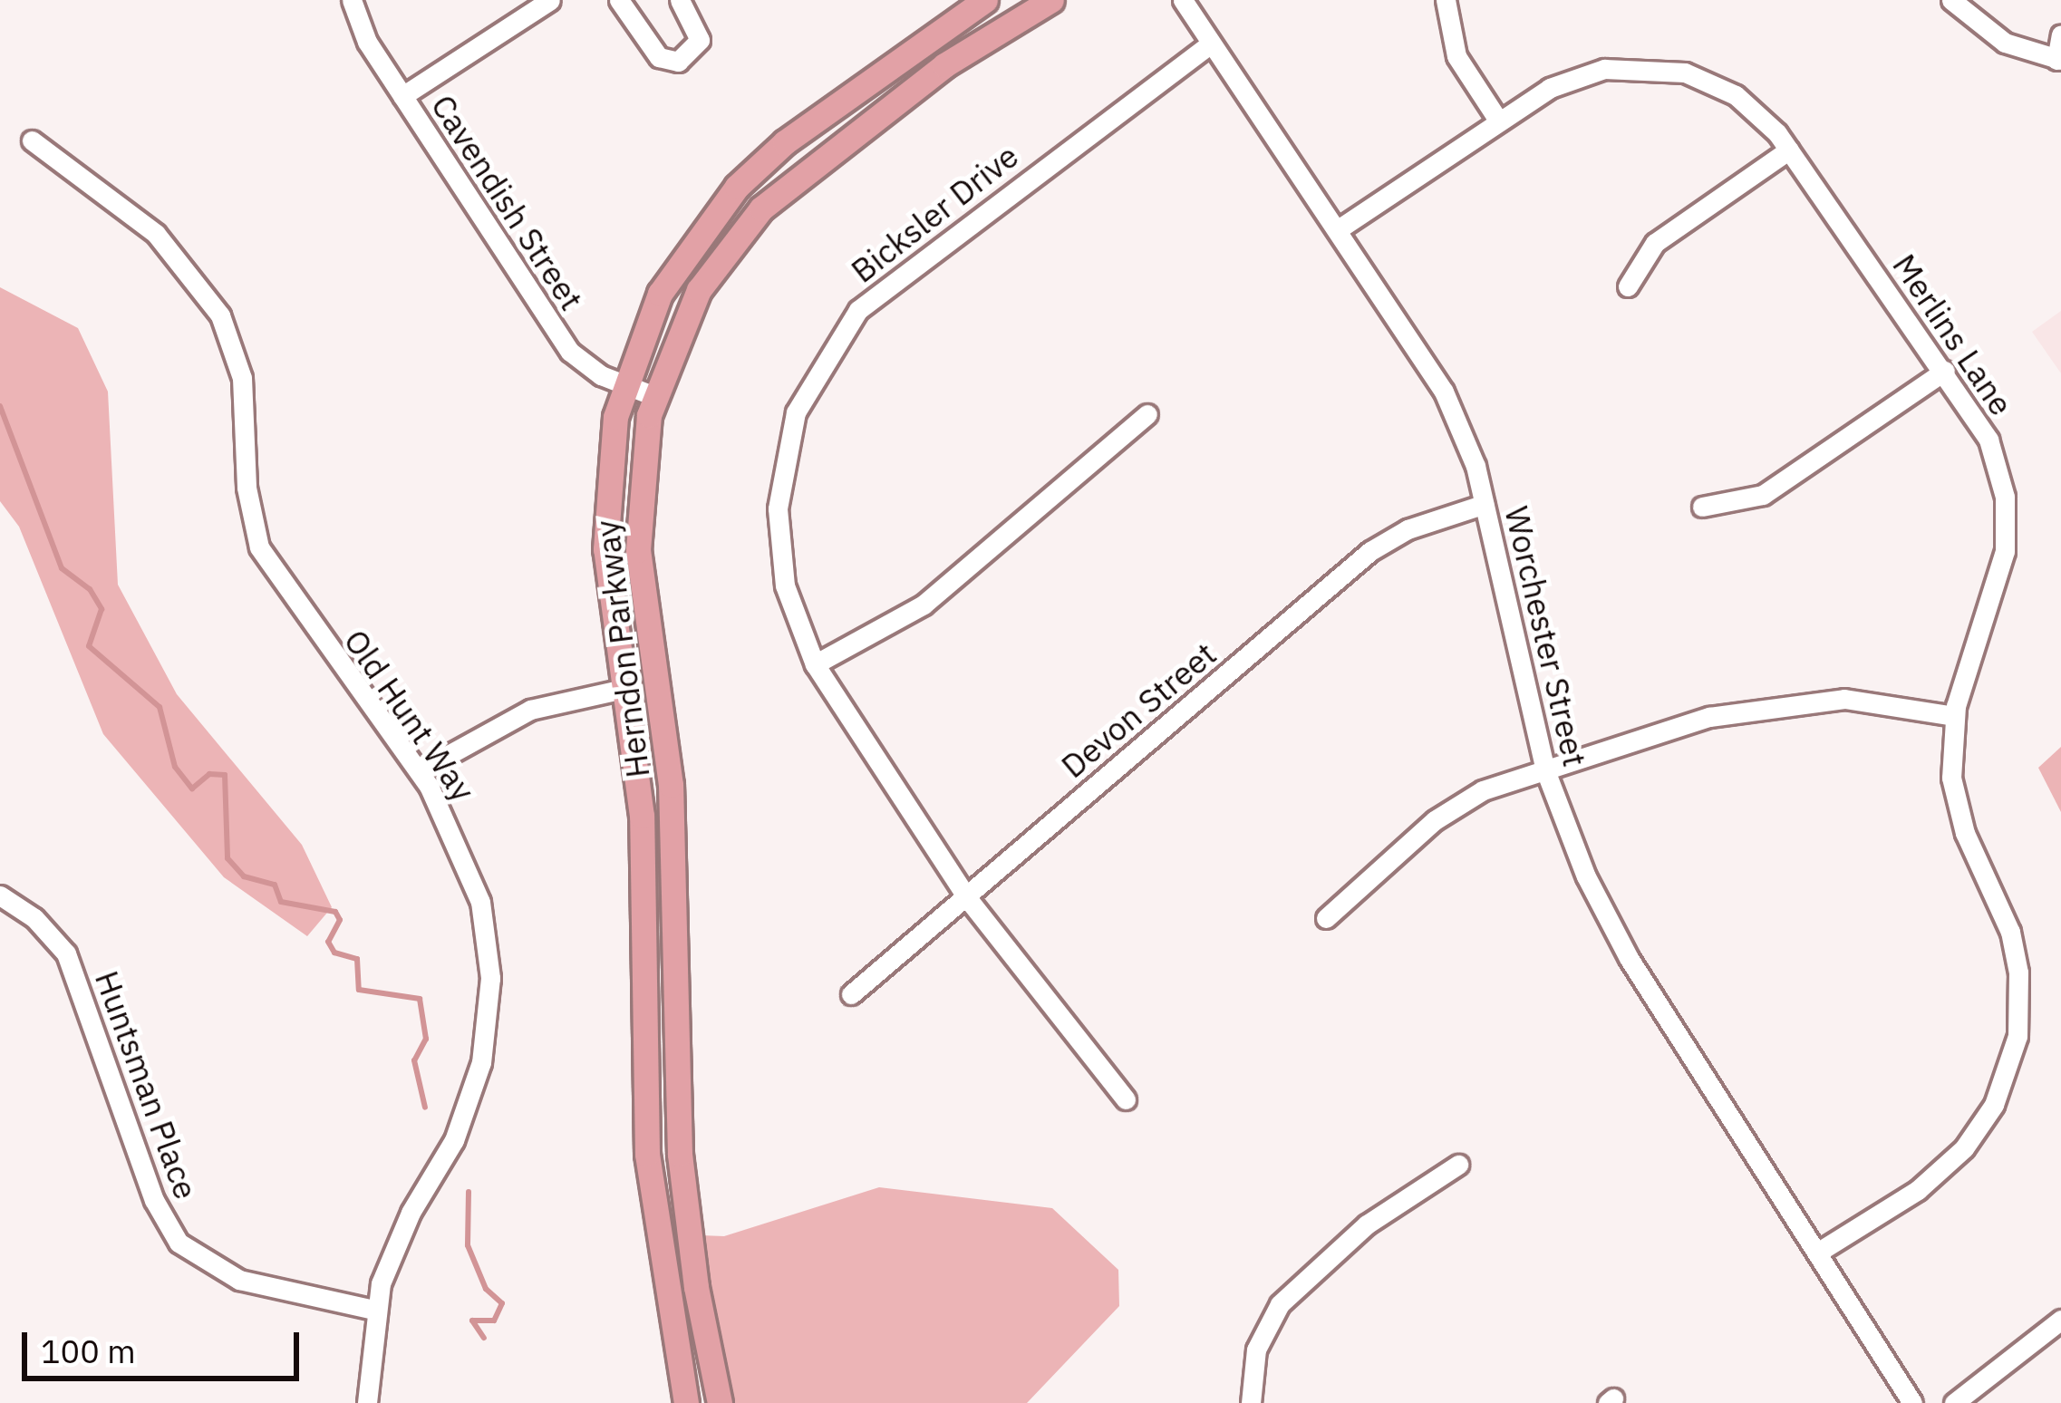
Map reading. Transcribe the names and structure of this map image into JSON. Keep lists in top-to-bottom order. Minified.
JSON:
{"streets":{"main road":["Herndon Parkway"],"street":["Cavendish Street","Bicksler Drive","Merlins Lane","Worchester Street","Devon Street","Old Hunt Way","Huntsman Place"]},"crossings":[["Cavendish Street","Herndon Parkway"],["Bicksler Drive","Worchester Street"],["Bicksler Drive","Devon Street"],["Merlins Lane","Worchester Street"],["Worchester Street","Devon Street"],["Old Hunt Way","Huntsman Place"]],"scale_bar":"100 m"}
